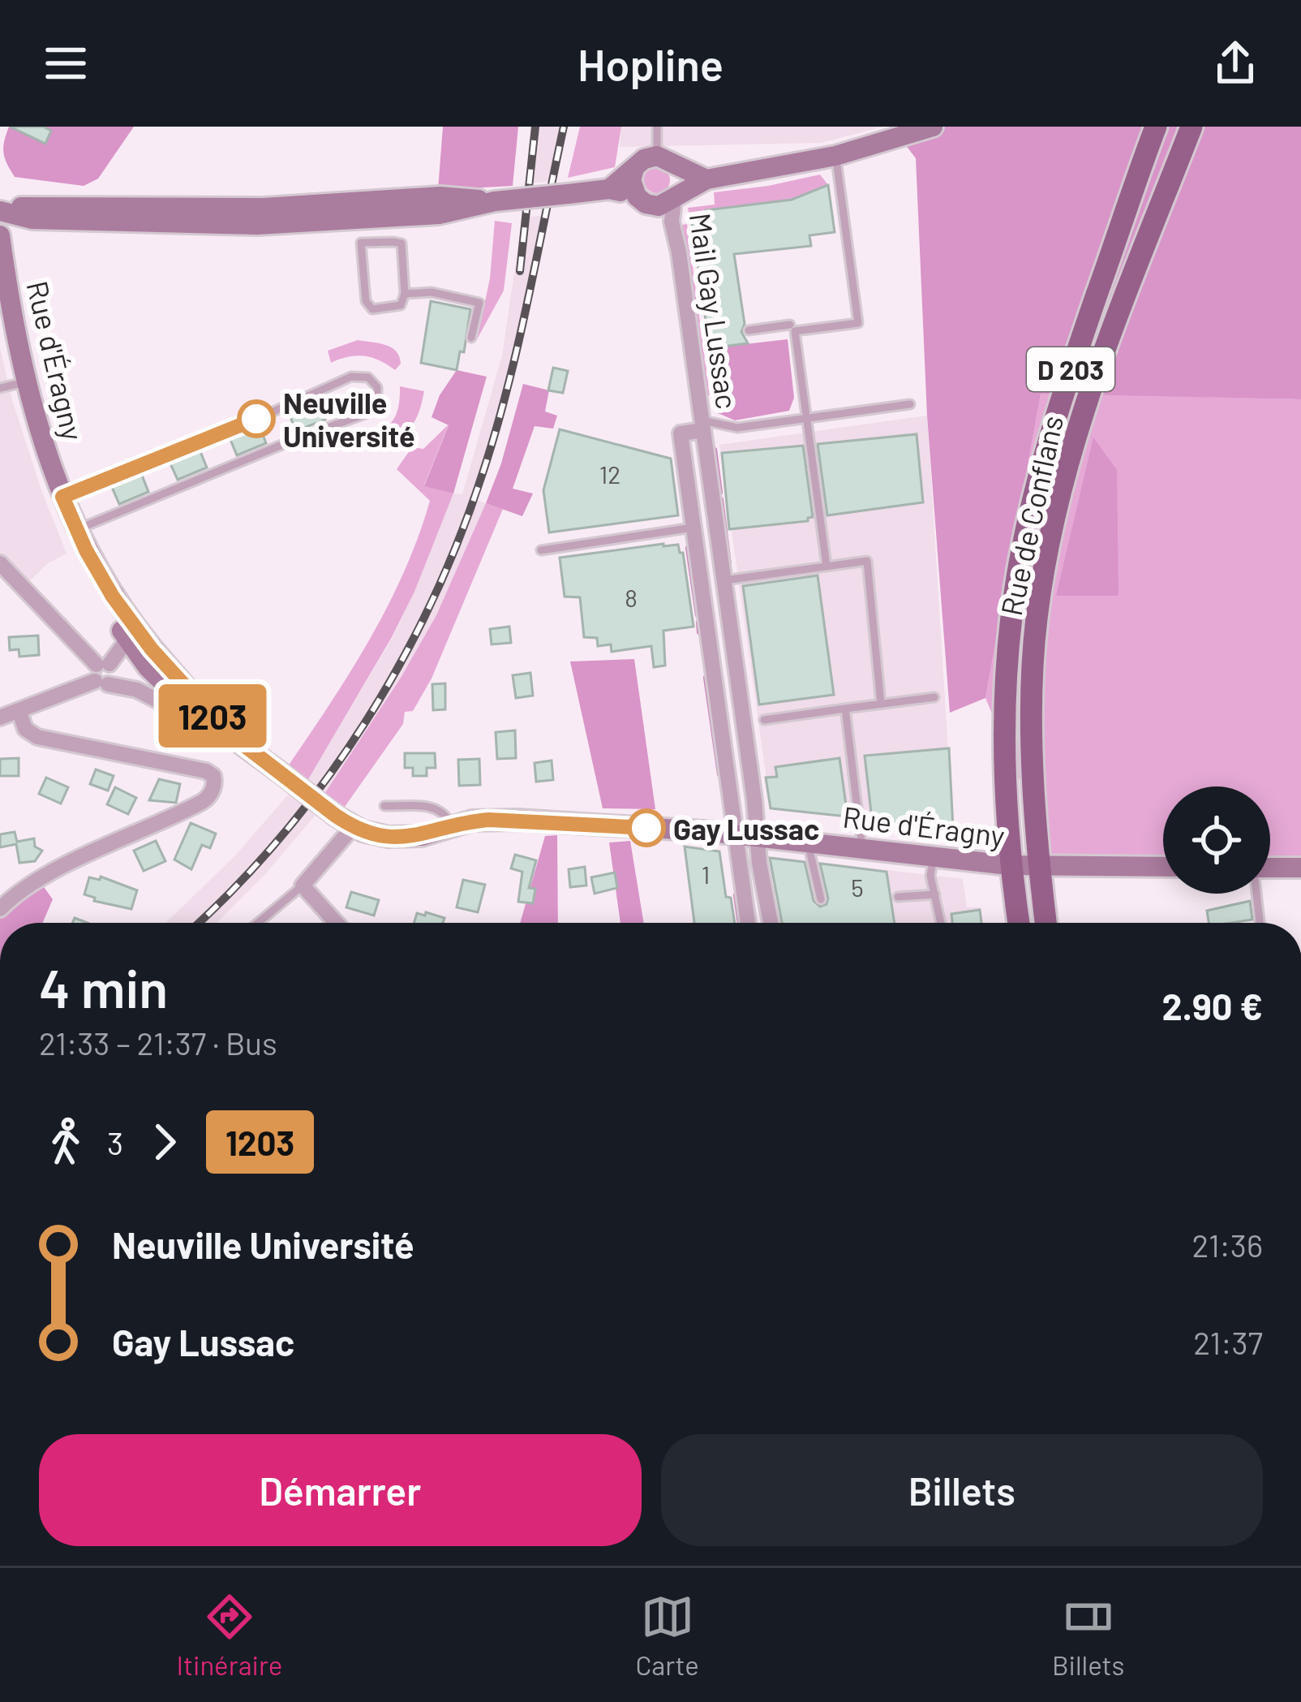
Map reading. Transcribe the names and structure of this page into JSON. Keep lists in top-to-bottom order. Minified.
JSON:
{"streets":{"main road":["D 203","Rue de Conflans"],"street":["Mail Gay Lussac","Rue d'Éragny"]},"crossings":[["Mail Gay Lussac","Rue d'Éragny"],["Rue d'Éragny","Rue de Conflans"]],"places":["Neuville Université","Gay Lussac"],"lines":["bus line 1203"],"house_numbers":["12","8","1","5"],"page":{"header":"Hopline","on_map":"1203","heading":["4 min","21:33 – 21:37 · Bus","2.90 €"],"legs":["3","1203"],"list":[{"name":"Neuville Université","value":"21:36"},{"name":"Gay Lussac","value":"21:37"}],"buttons":["Démarrer","Billets"],"tabs":["Itinéraire","Carte","Billets"]}}
